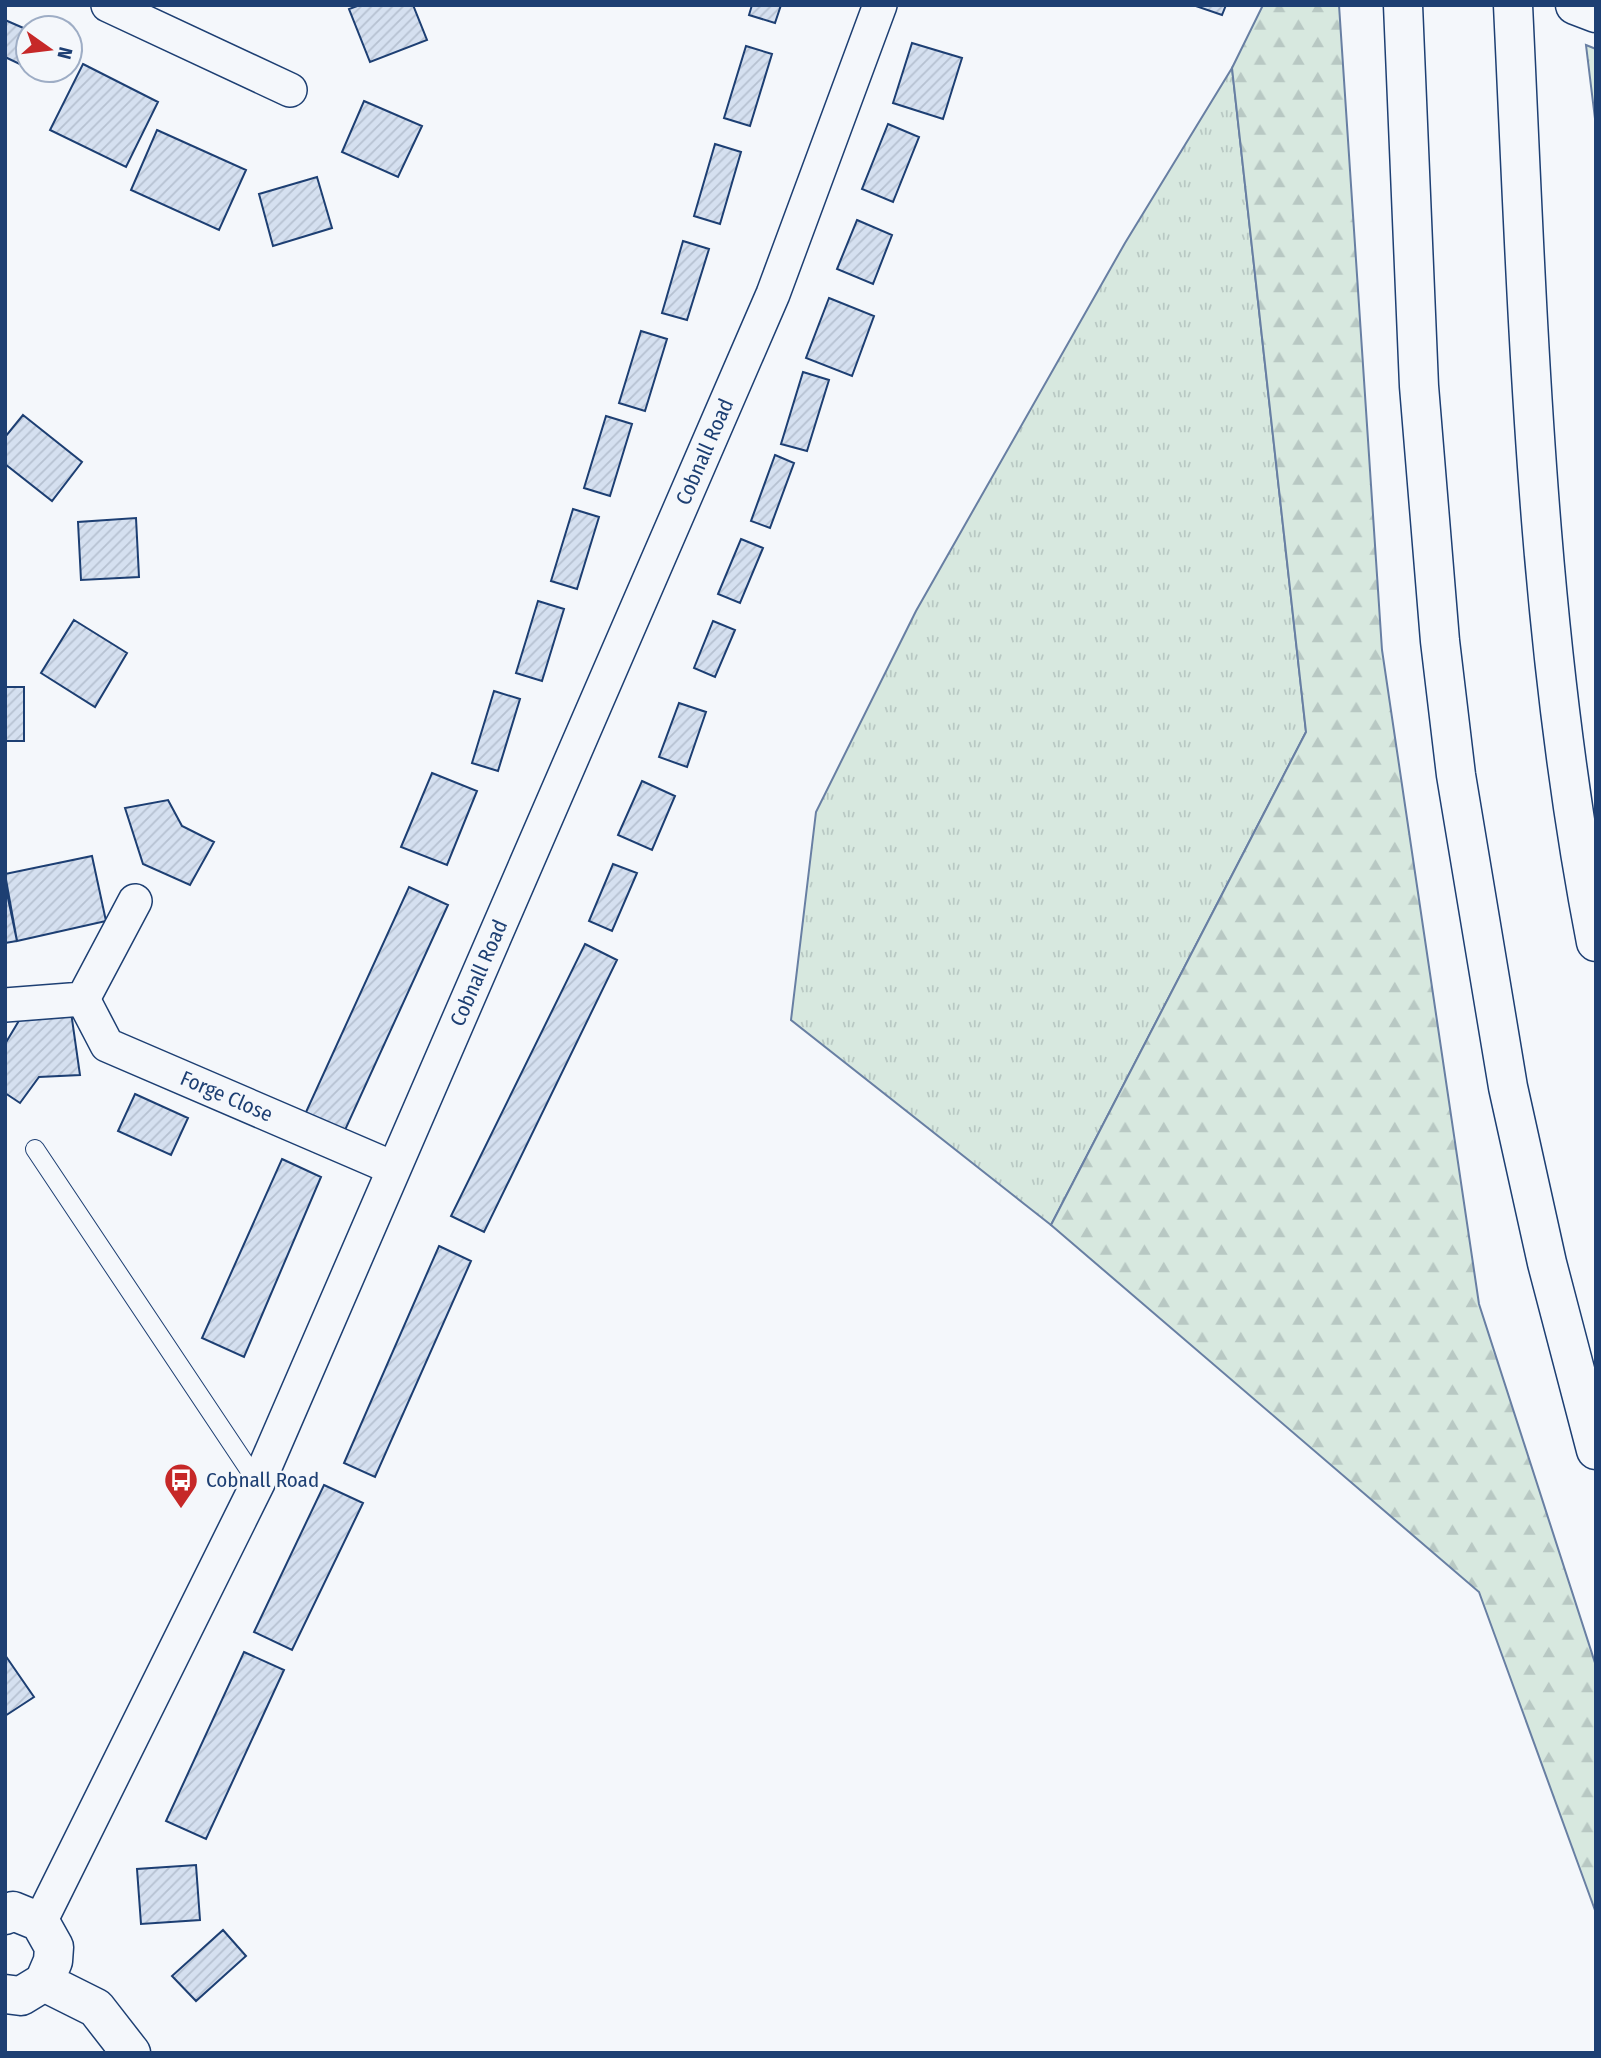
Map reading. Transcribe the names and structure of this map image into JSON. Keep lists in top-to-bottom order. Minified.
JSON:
{"streets":{"street":["Cobnall Road","Forge Close"]},"crossings":[["Cobnall Road","Forge Close"]],"places":{"bus stop":["Cobnall Road"]},"north":"right"}
